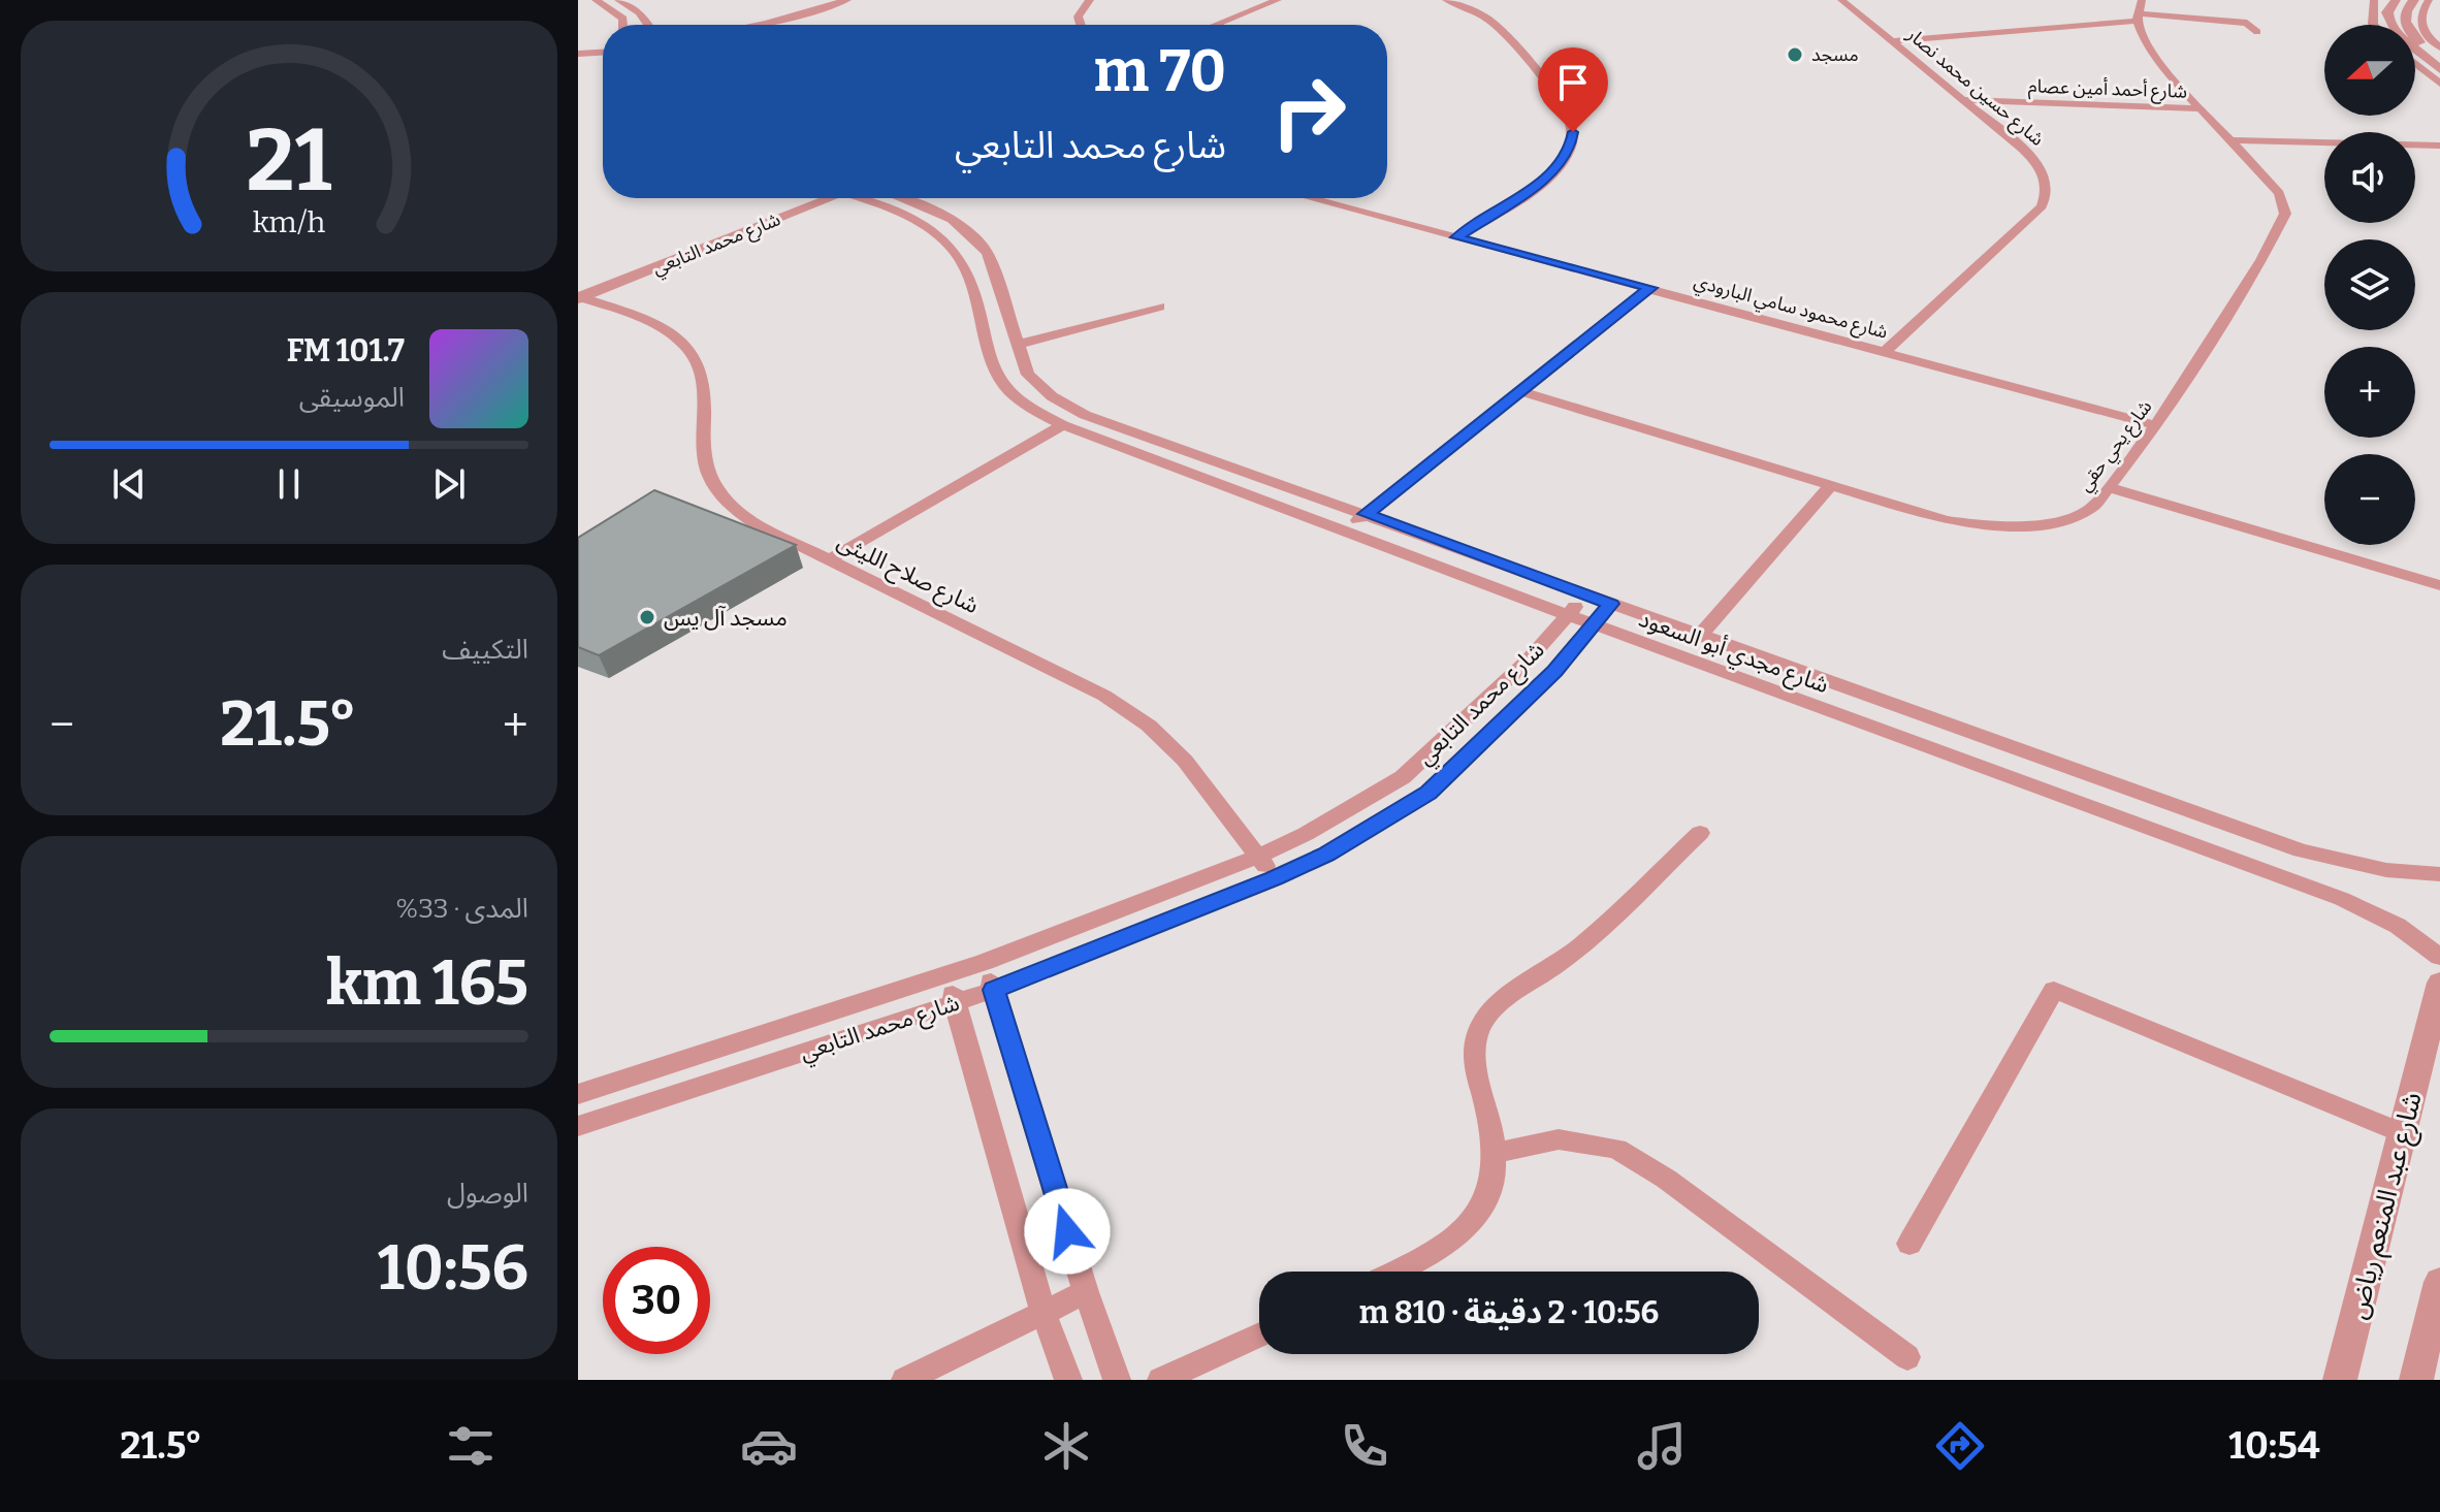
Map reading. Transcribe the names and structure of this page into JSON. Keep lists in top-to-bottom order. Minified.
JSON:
{"streets":{"street":["شارع حسين محمد نصار","شارع أحمد أمين عصام","شارع محمد التابعي","شارع محمود سامي البارودي","شارع يحي حقي","شارع صلاح الليثى","شارع مجدي أبو السعود","شارع عبد المنعم رياض"]},"crossings":[["شارع حسين محمد نصار","شارع أحمد أمين عصام"],["شارع حسين محمد نصار","شارع محمود سامي البارودي"],["شارع أحمد أمين عصام","شارع يحي حقي"],["شارع محمد التابعي","شارع صلاح الليثى"],["شارع محمد التابعي","شارع مجدي أبو السعود"],["شارع محمود سامي البارودي","شارع يحي حقي"]],"places":["مسجد","مسجد آل يس"],"north":"left","page":{"map_buttons":["+","−"],"turn":["70 m","شارع محمد التابعي"],"song":["101.7 FM","الموسيقى"],"tile":["التكييف",["المدى · 33%","165 km"],["الوصول","10:56"]],"heat":["−","21.5°","+"],"limit":"30","trip":"10:56 · 2 دقيقة · 810 m","tabs":["10:54","21.5°"],"gauge":["21","km/h"]}}
